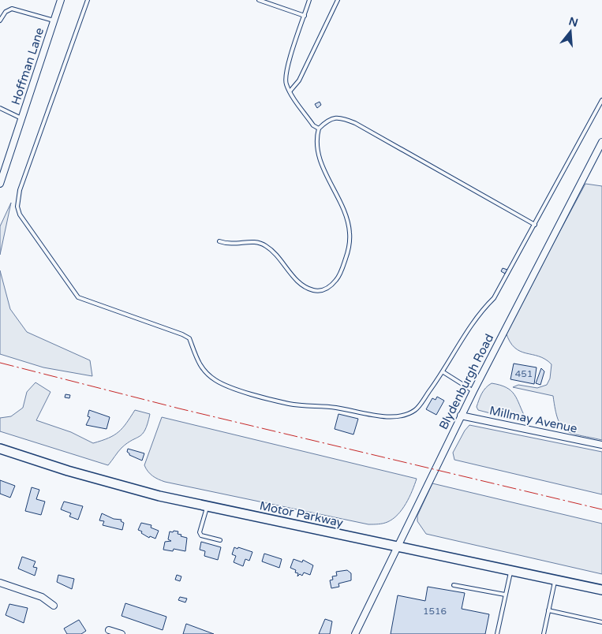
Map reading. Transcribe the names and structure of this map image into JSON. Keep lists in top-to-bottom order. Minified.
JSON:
{"streets":{"main road":["Motor Parkway"],"street":["Hoffman Lane","Blydenburgh Road","Millmay Avenue"]},"crossings":[["Blydenburgh Road","Millmay Avenue"],["Blydenburgh Road","Motor Parkway"]],"house_numbers":["451","1516"],"north":"top"}
